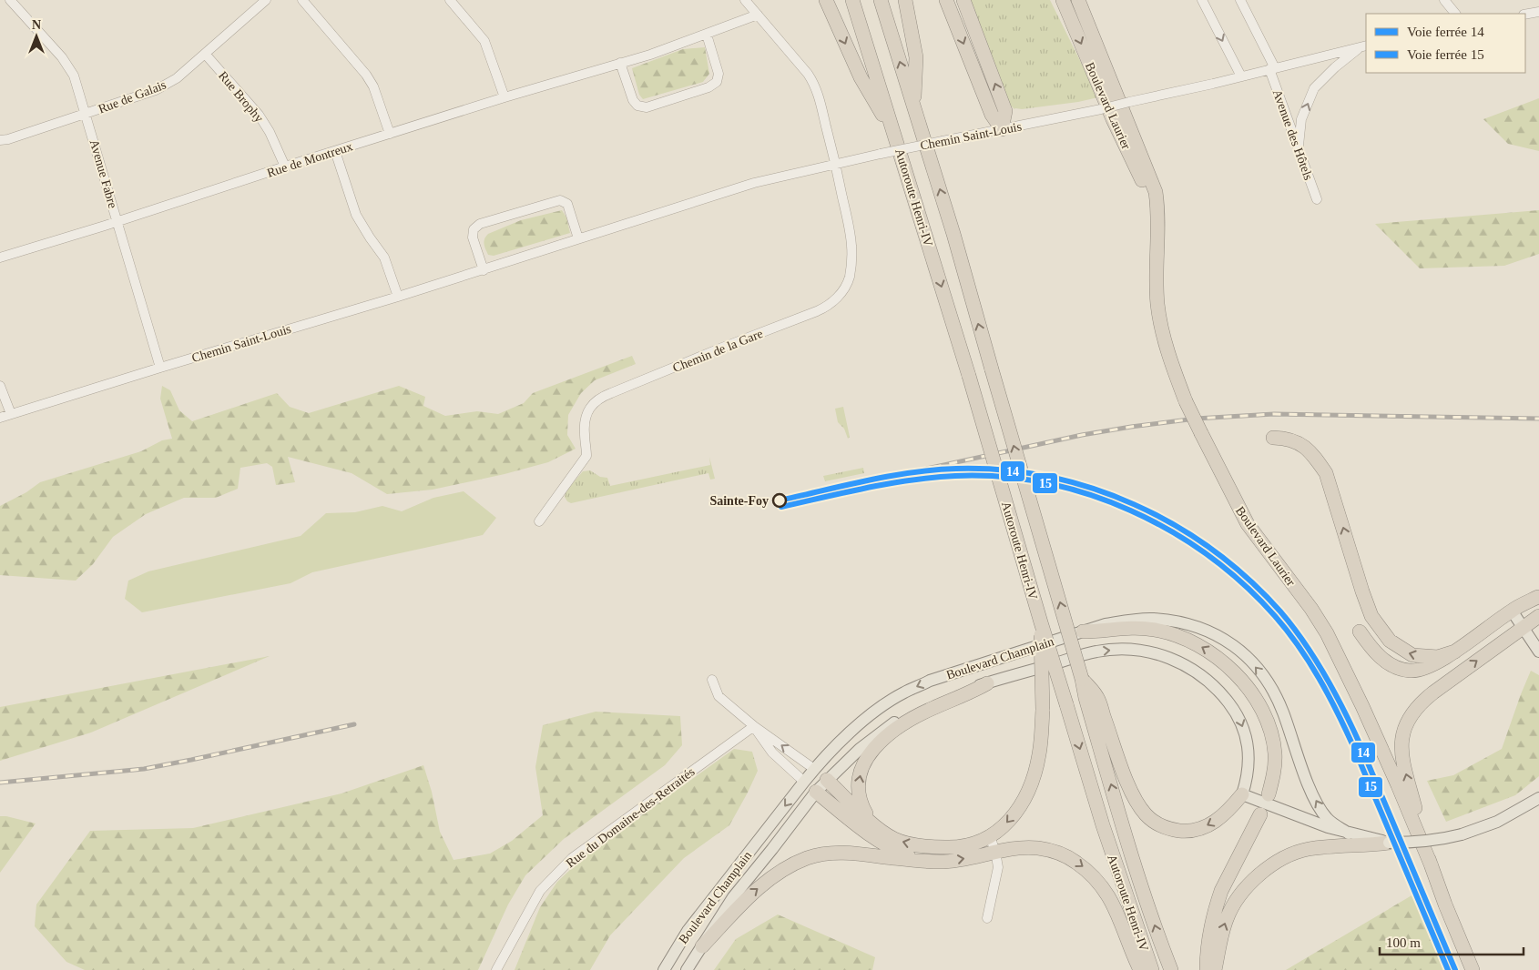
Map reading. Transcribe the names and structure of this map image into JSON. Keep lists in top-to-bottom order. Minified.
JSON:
{"streets":{"highway":["Boulevard Laurier","Autoroute Henri-IV"],"main road":["Boulevard Champlain"],"street":["Rue de Galais","Rue Brophy","Avenue des Hôtels","Chemin Saint-Louis","Rue de Montreux","Avenue Fabre","Chemin de la Gare","Rue du Domaine-des-Retraités"]},"crossings":[["Rue de Galais","Rue Brophy"],["Rue de Galais","Avenue Fabre"],["Rue Brophy","Rue de Montreux"],["Avenue des Hôtels","Chemin Saint-Louis"],["Chemin Saint-Louis","Avenue Fabre"],["Chemin Saint-Louis","Chemin de la Gare"],["Rue de Montreux","Avenue Fabre"],["Rue de Montreux","Chemin de la Gare"]],"places":["Sainte-Foy"],"lines":["rail line 14","rail line 15"],"legend":["Voie ferrée 14","Voie ferrée 15"],"scale_bar":"100 m","north":"top"}
